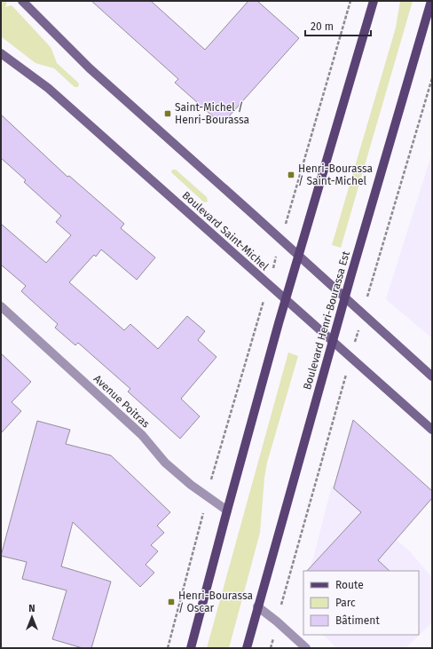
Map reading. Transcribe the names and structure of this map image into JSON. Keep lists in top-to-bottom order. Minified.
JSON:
{"streets":{"main road":["Boulevard Henri-Bourassa Est"],"street":["Boulevard Saint-Michel","Avenue Poitras"]},"crossings":[["Boulevard Saint-Michel","Boulevard Henri-Bourassa Est"]],"places":{"transit":["Saint-Michel / Henri-Bourassa","Henri-Bourassa / Saint-Michel","Henri-Bourassa / Oscar"]},"legend":["Route","Parc","Bâtiment"],"scale_bar":"20 m","north":"top"}
